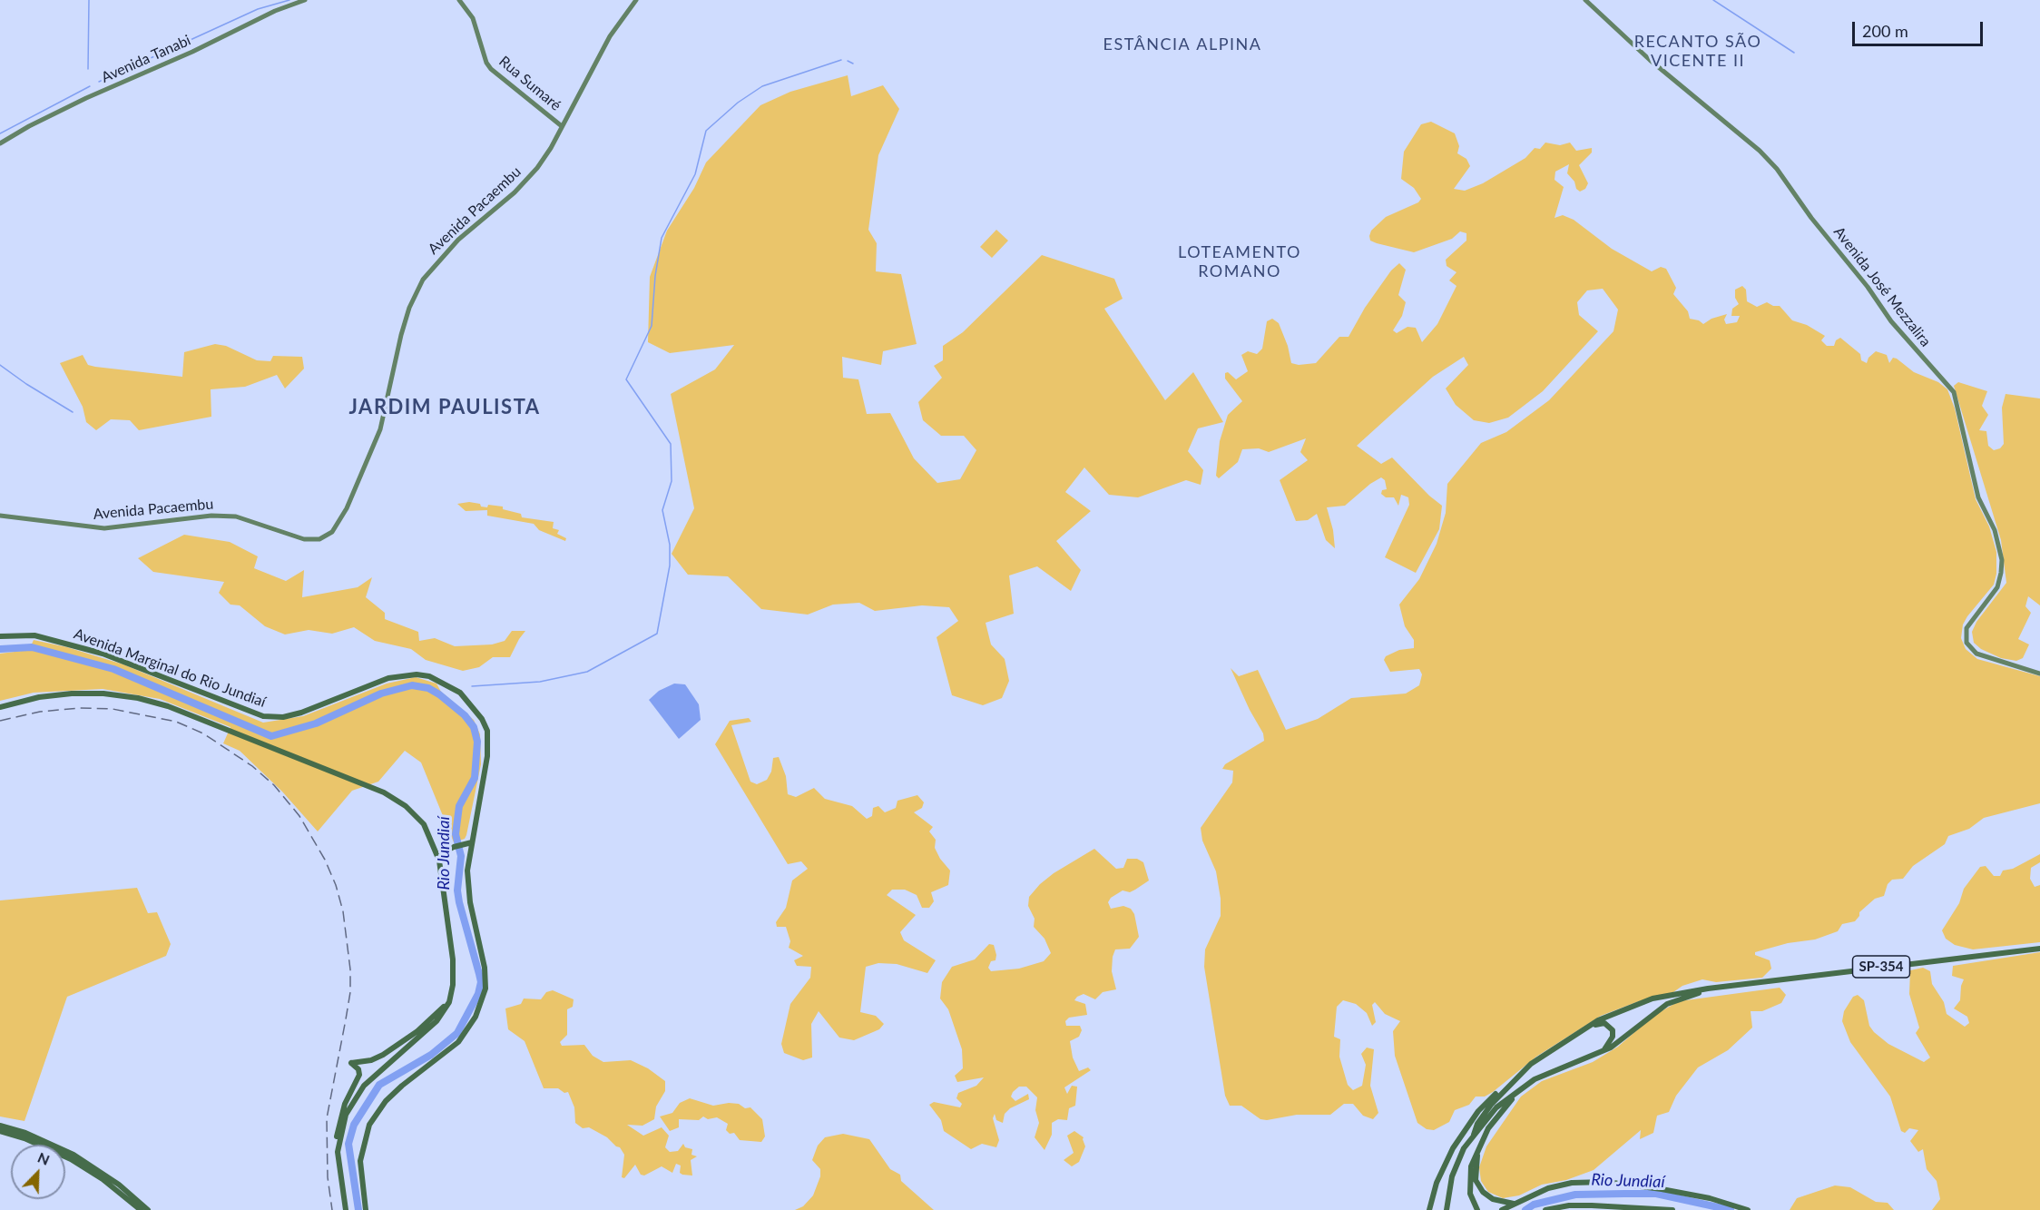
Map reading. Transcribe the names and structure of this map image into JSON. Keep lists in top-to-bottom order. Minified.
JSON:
{"streets":{"main road":["Avenida Tanabi","Rua Sumaré","Avenida Pacaembu","Avenida José Mezzalira","Avenida Marginal do Rio Jundiaí","SP-354"]},"crossings":[["Rua Sumaré","Avenida Pacaembu"]],"districts":["RECANTO SÃO VICENTE II","ESTÂNCIA ALPINA","LOTEAMENTO ROMANO","JARDIM PAULISTA"],"water":["Rio Jundiaí"],"scale_bar":"200 m","north":"top right"}
